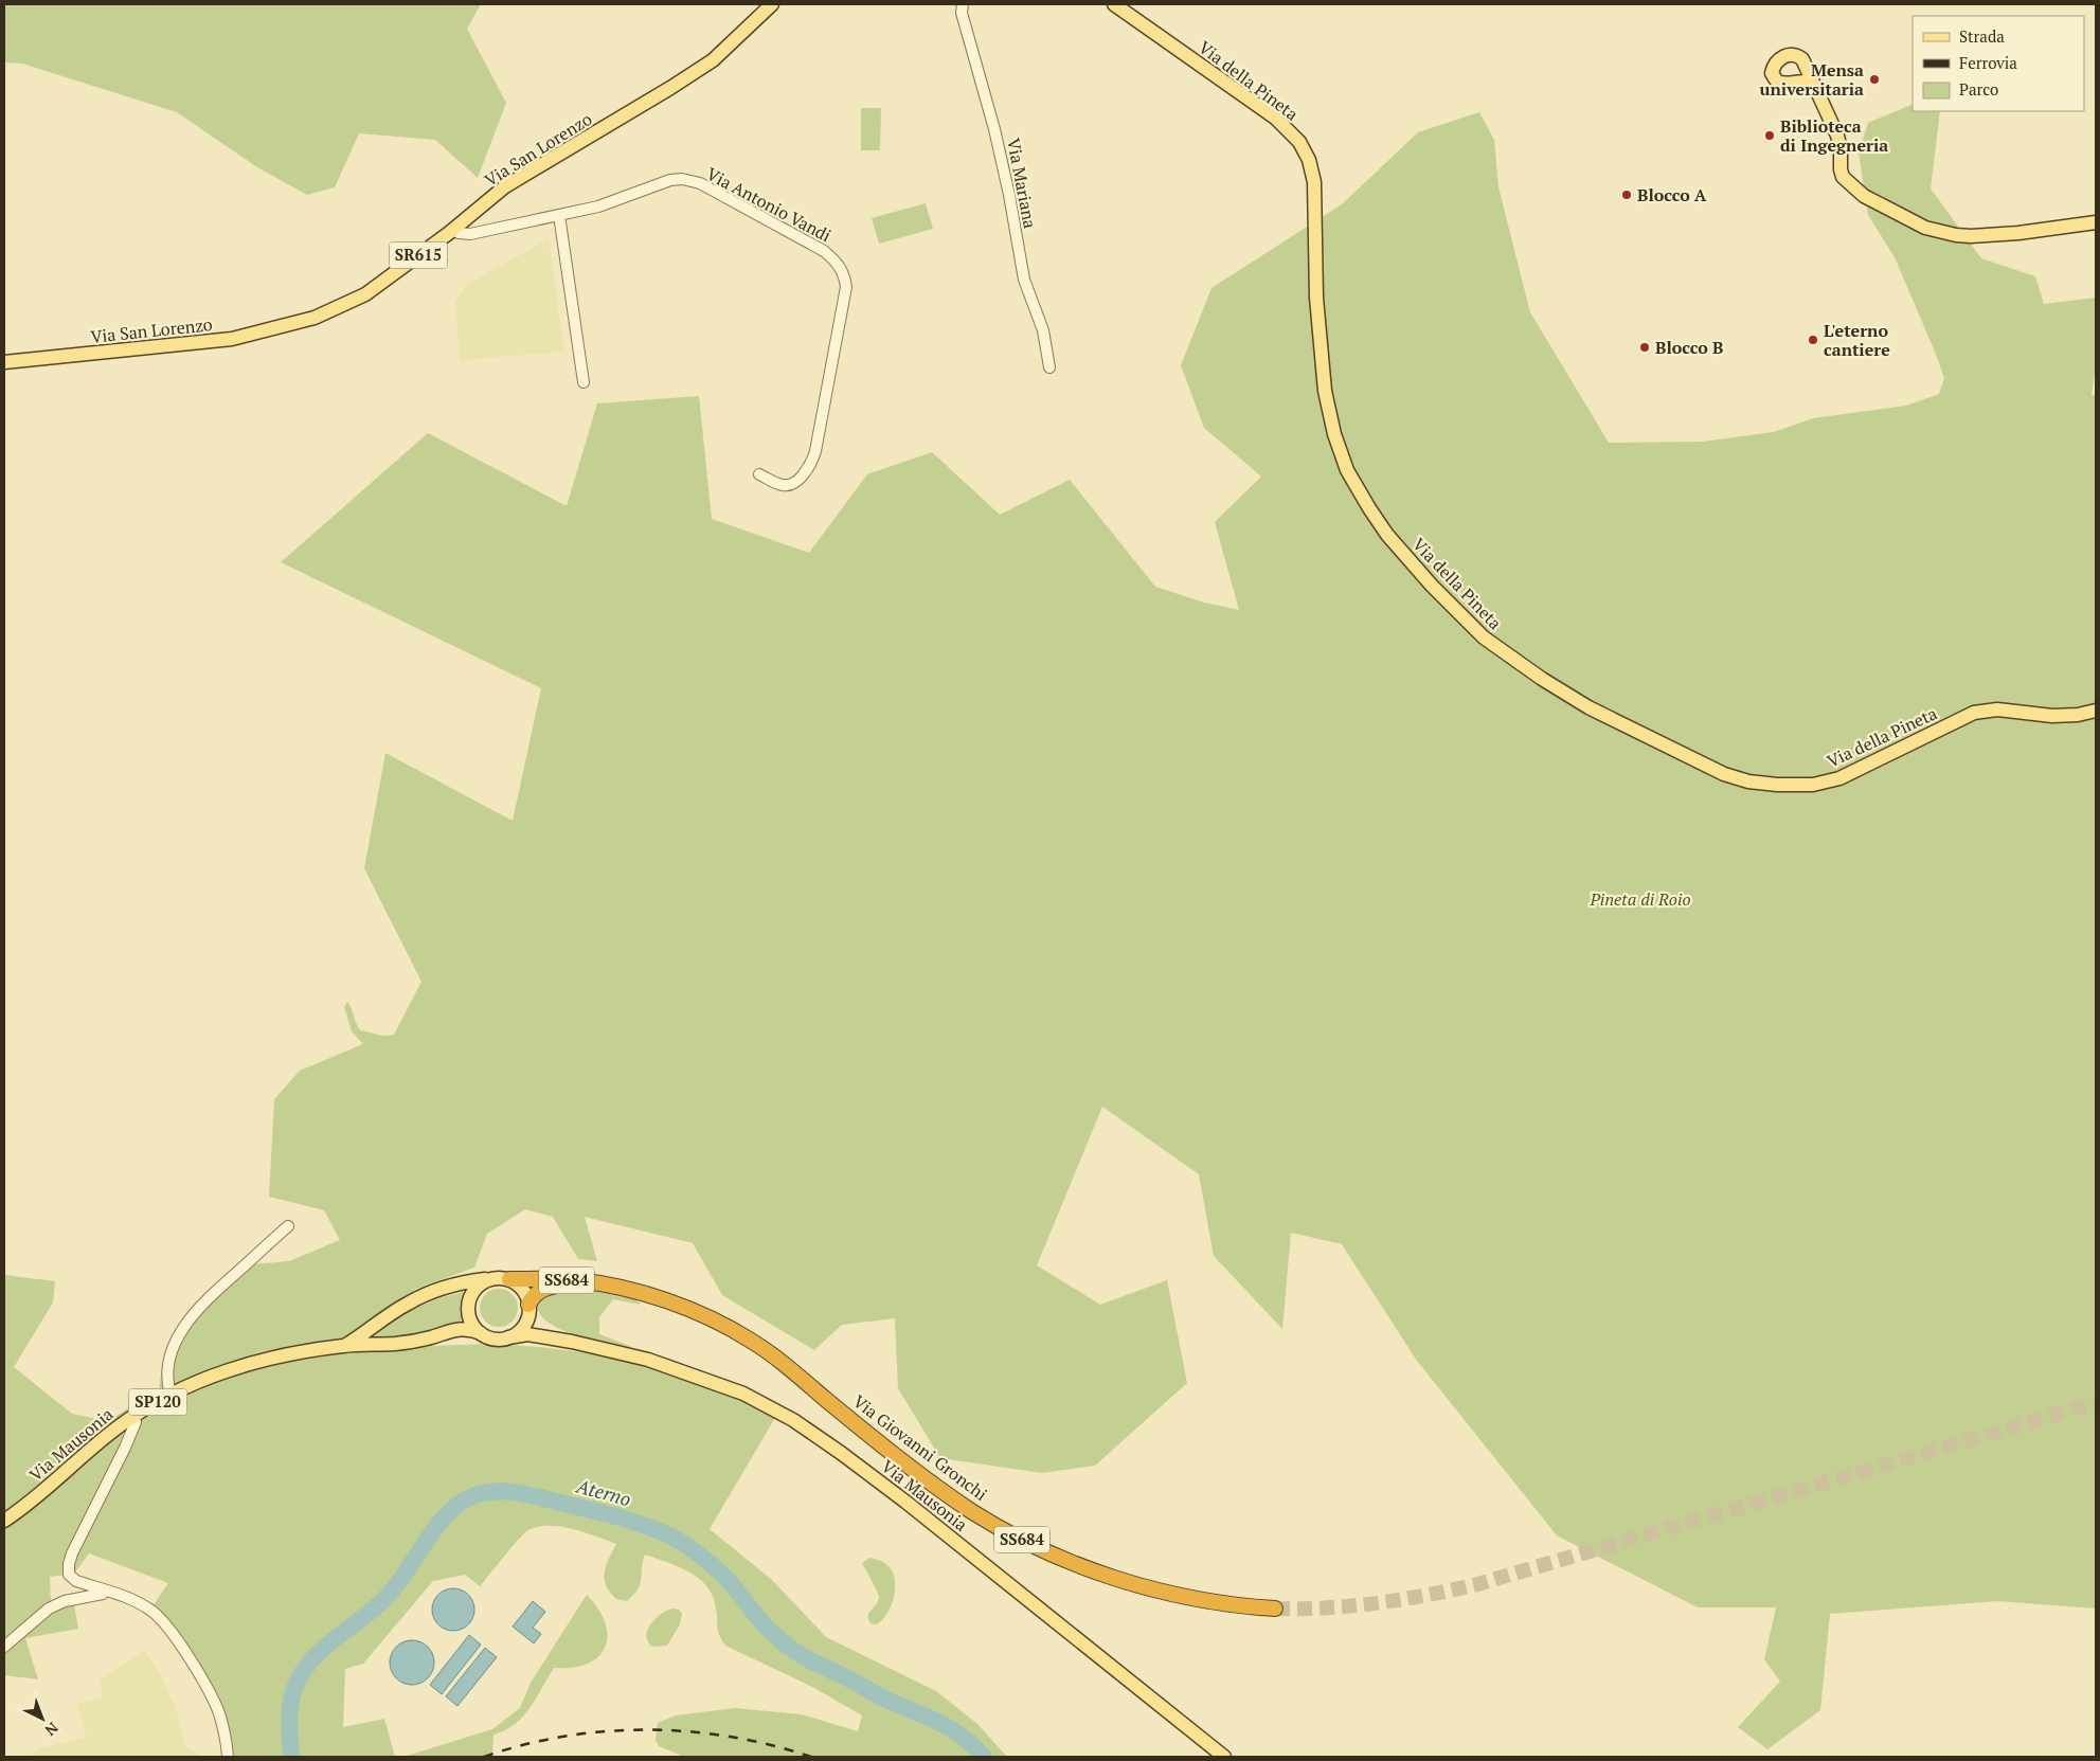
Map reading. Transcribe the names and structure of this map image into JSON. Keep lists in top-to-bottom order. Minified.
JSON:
{"streets":{"highway":["SS684","Via Giovanni Gronchi"],"main road":["Via della Pineta","Via San Lorenzo","SR615","SP120","Via Mausonia"],"street":["Via Mariana","Via Antonio Vandi"]},"crossings":[["Via San Lorenzo","Via Antonio Vandi"],["Via Mausonia","Via Giovanni Gronchi"]],"water":["Aterno"],"parks":["Pineta di Roio"],"places":["Mensa universitaria","Biblioteca di Ingegneria","Blocco A","L'eterno cantiere","Blocco B"],"legend":["Strada","Ferrovia","Parco"],"north":"bottom right"}
